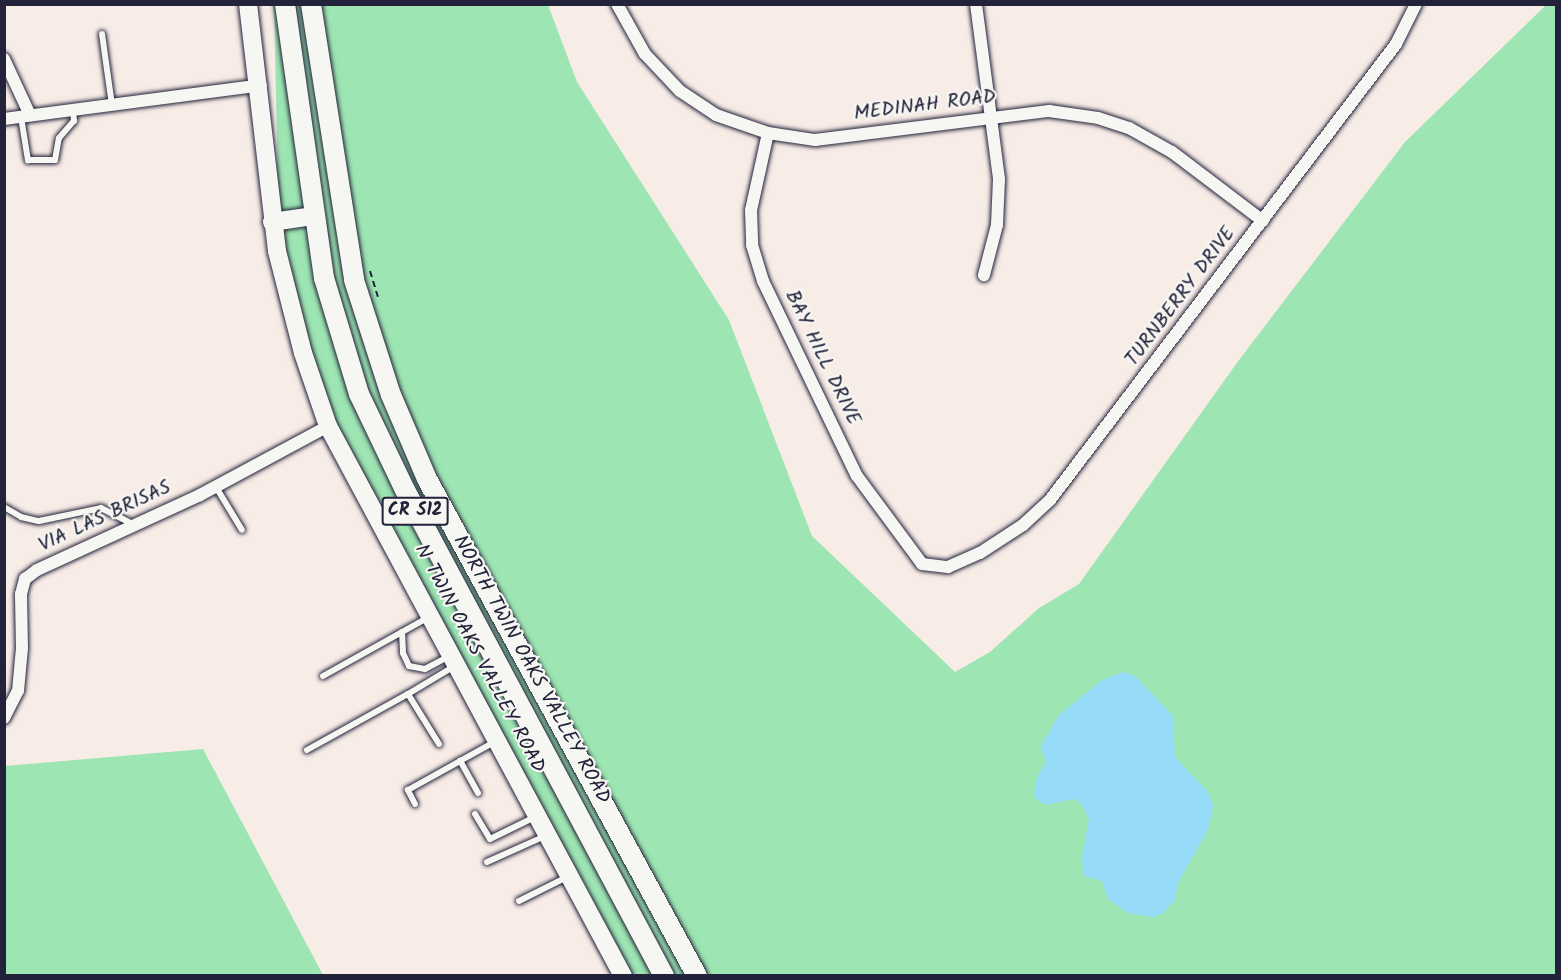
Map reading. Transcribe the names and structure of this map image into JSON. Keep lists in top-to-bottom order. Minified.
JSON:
{"streets":{"main road":["CR S12","NORTH TWIN OAKS VALLEY ROAD"],"street":["MEDINAH ROAD","TURNBERRY DRIVE","BAY HILL DRIVE","VIA LAS BRISAS","N TWIN OAKS VALLEY ROAD"]},"crossings":[["MEDINAH ROAD","TURNBERRY DRIVE"],["MEDINAH ROAD","BAY HILL DRIVE"],["TURNBERRY DRIVE","BAY HILL DRIVE"],["VIA LAS BRISAS","N TWIN OAKS VALLEY ROAD"]]}
